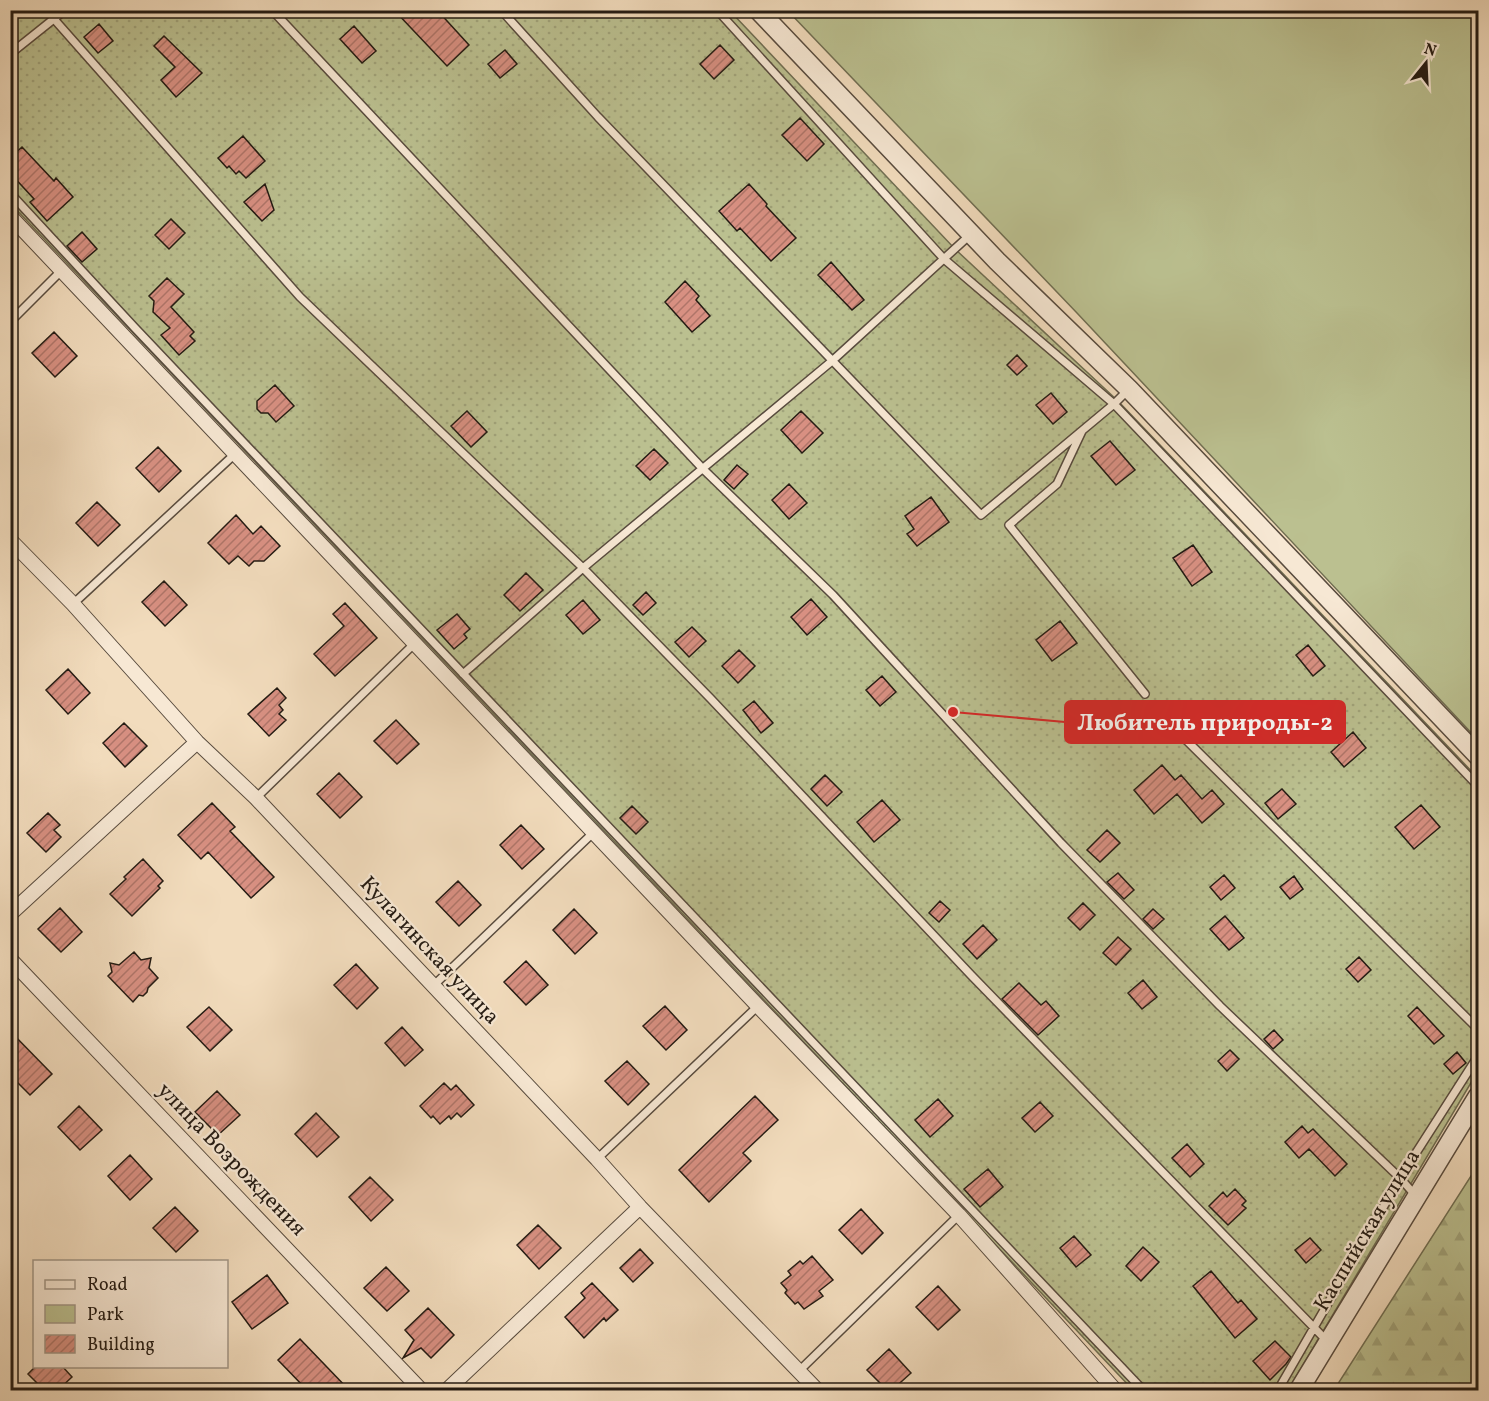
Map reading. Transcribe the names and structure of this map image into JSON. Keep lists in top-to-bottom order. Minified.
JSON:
{"streets":{"street":["Кулагинская улица","улица Возрождения","Каспийская улица"]},"places":["Любитель природы-2"],"legend":["Road","Park","Building"],"north":"top"}
